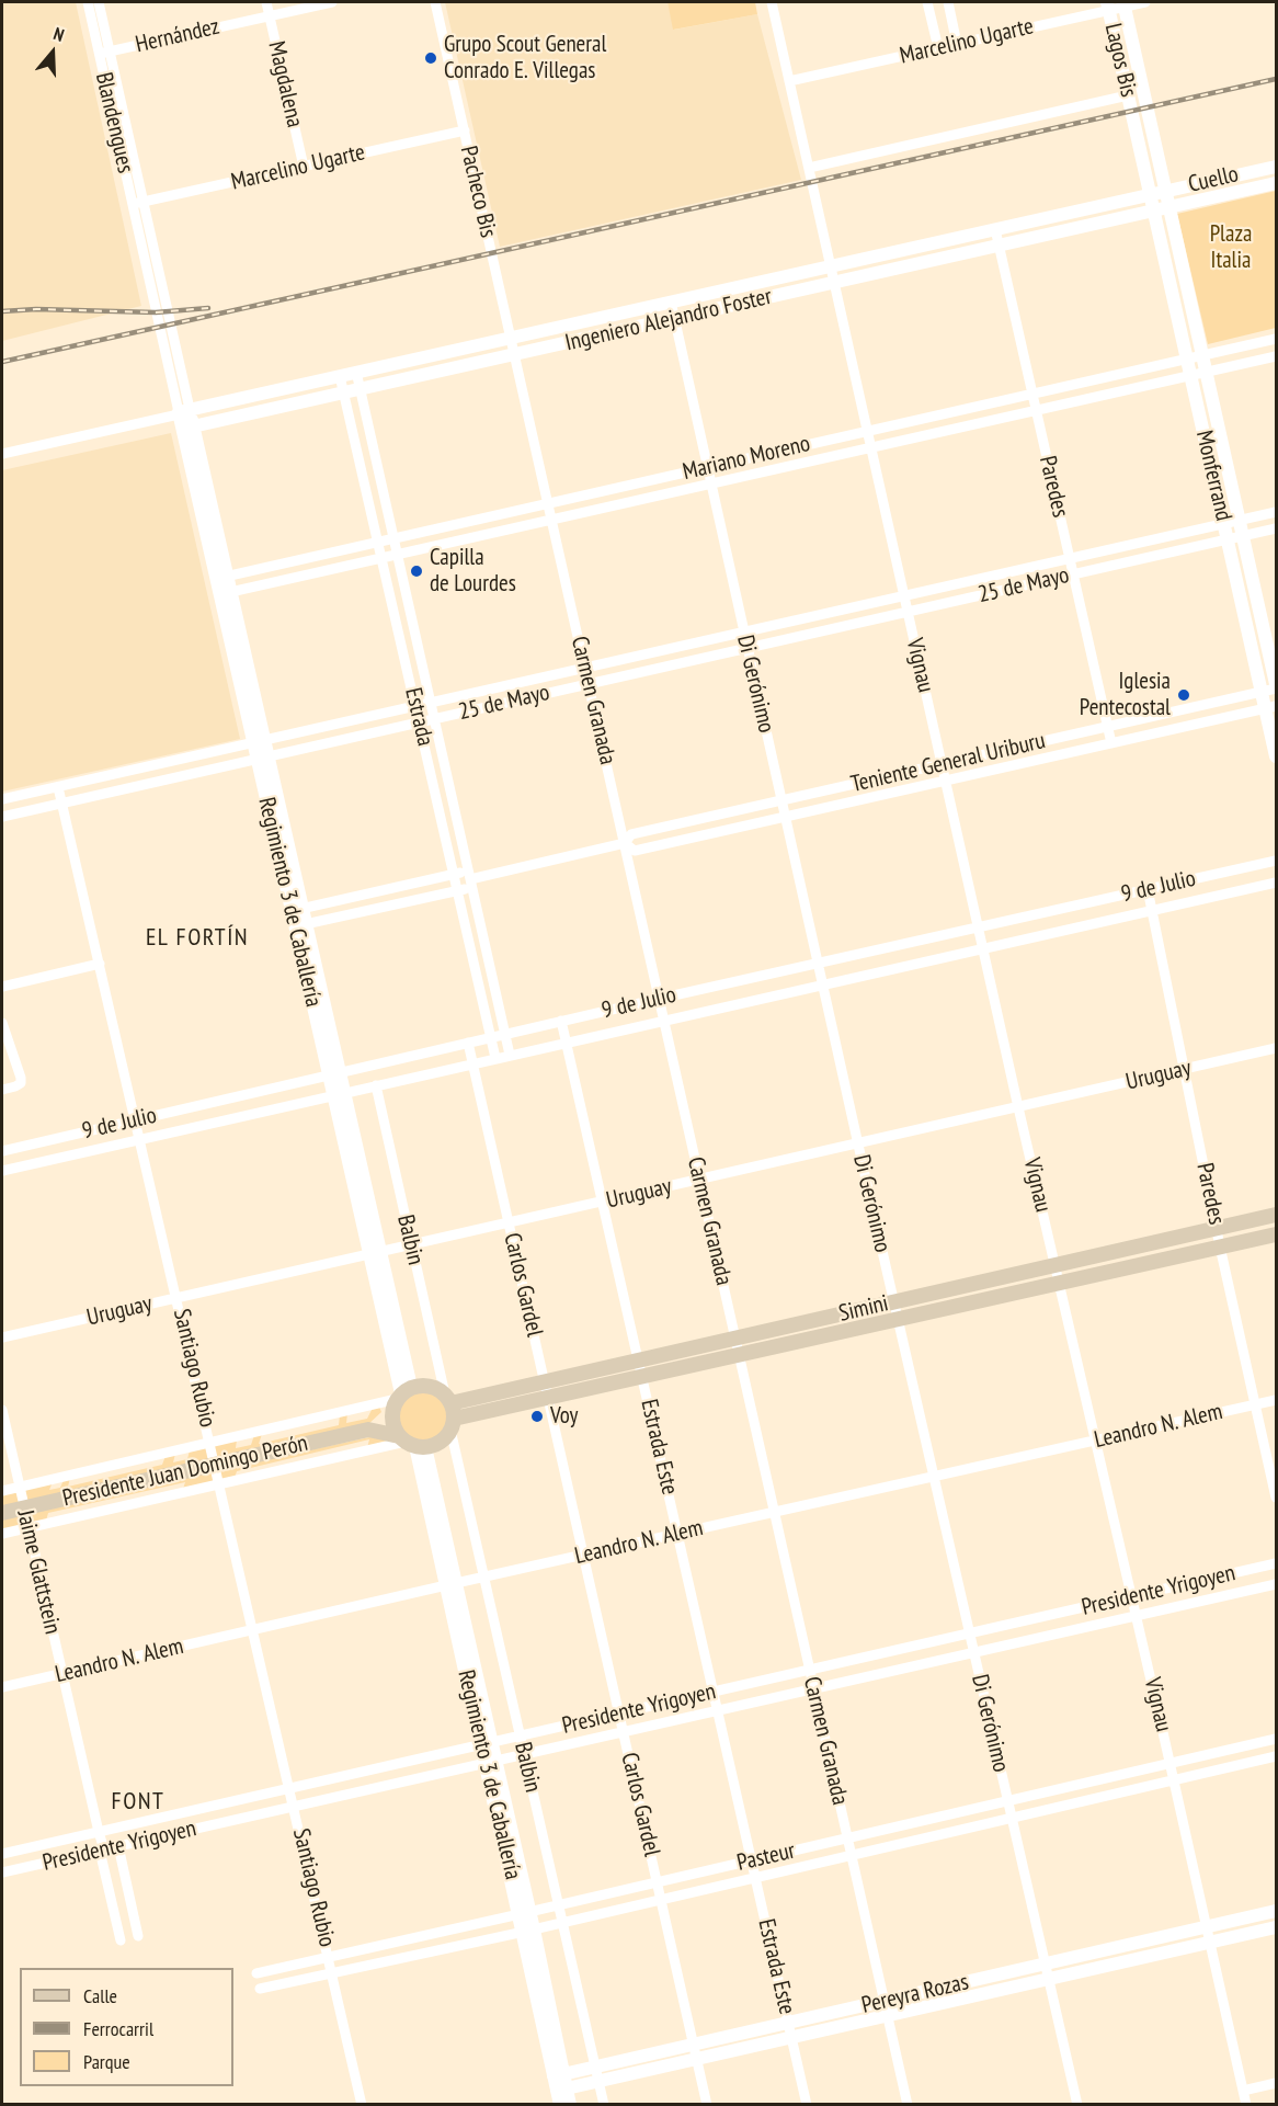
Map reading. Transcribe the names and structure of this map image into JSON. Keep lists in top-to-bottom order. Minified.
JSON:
{"streets":{"main road":["Simini","Presidente Juan Domingo Perón"],"street":["Hernández","Marcelino Ugarte","Lagos Bis","Magdalena","Blandengues","Cuello","Pacheco Bis","Ingeniero Alejandro Foster","Mariano Moreno","Monferrand","Paredes","25 de Mayo","Vignau","Di Gerónimo","Carmen Granada","Estrada","Teniente General Uriburu","9 de Julio","Regimiento 3 de Caballería","Uruguay","Balbin","Carlos Gardel","Santiago Rubio","Leandro N. Alem","Estrada Este","Jaime Glattstein","Presidente Yrigoyen","Pasteur","Pereyra Rozas"]},"crossings":[["Hernández","Magdalena"],["Hernández","Blandengues"],["Marcelino Ugarte","Lagos Bis"],["Marcelino Ugarte","Magdalena"],["Marcelino Ugarte","Blandengues"],["Marcelino Ugarte","Pacheco Bis"],["Marcelino Ugarte","Vignau"],["Lagos Bis","Cuello"],["Lagos Bis","Ingeniero Alejandro Foster"],["Lagos Bis","Monferrand"],["Blandengues","Ingeniero Alejandro Foster"],["Blandengues","Regimiento 3 de Caballería"],["Cuello","Ingeniero Alejandro Foster"],["Cuello","Monferrand"],["Pacheco Bis","Ingeniero Alejandro Foster"],["Pacheco Bis","Carmen Granada"],["Ingeniero Alejandro Foster","Monferrand"],["Ingeniero Alejandro Foster","Paredes"],["Ingeniero Alejandro Foster","Vignau"],["Ingeniero Alejandro Foster","Di Gerónimo"],["Ingeniero Alejandro Foster","Carmen Granada"],["Ingeniero Alejandro Foster","Estrada"],["Ingeniero Alejandro Foster","Regimiento 3 de Caballería"],["Mariano Moreno","Monferrand"],["Mariano Moreno","Paredes"],["Mariano Moreno","Vignau"],["Mariano Moreno","Di Gerónimo"],["Mariano Moreno","Carmen Granada"],["Mariano Moreno","Estrada"],["Mariano Moreno","Regimiento 3 de Caballería"],["Monferrand","25 de Mayo"],["Monferrand","Teniente General Uriburu"],["Paredes","25 de Mayo"],["Paredes","Teniente General Uriburu"],["Paredes","9 de Julio"],["Paredes","Uruguay"],["Paredes","Simini"],["Paredes","Leandro N. Alem"],["25 de Mayo","Vignau"],["25 de Mayo","Di Gerónimo"],["25 de Mayo","Carmen Granada"],["25 de Mayo","Estrada"],["25 de Mayo","Regimiento 3 de Caballería"],["25 de Mayo","Santiago Rubio"],["Vignau","Teniente General Uriburu"],["Vignau","9 de Julio"],["Vignau","Uruguay"],["Vignau","Simini"],["Vignau","Leandro N. Alem"],["Vignau","Presidente Yrigoyen"],["Vignau","Pasteur"],["Vignau","Pereyra Rozas"],["Di Gerónimo","Teniente General Uriburu"],["Di Gerónimo","9 de Julio"],["Di Gerónimo","Uruguay"],["Di Gerónimo","Simini"],["Di Gerónimo","Leandro N. Alem"],["Di Gerónimo","Presidente Yrigoyen"],["Di Gerónimo","Pasteur"],["Di Gerónimo","Pereyra Rozas"],["Carmen Granada","Teniente General Uriburu"],["Carmen Granada","9 de Julio"],["Carmen Granada","Uruguay"],["Carmen Granada","Simini"],["Carmen Granada","Leandro N. Alem"],["Carmen Granada","Presidente Yrigoyen"],["Carmen Granada","Pasteur"],["Carmen Granada","Pereyra Rozas"],["Estrada","Teniente General Uriburu"],["Estrada","9 de Julio"],["9 de Julio","Regimiento 3 de Caballería"],["9 de Julio","Balbin"],["9 de Julio","Carlos Gardel"],["9 de Julio","Santiago Rubio"],["9 de Julio","Estrada Este"],["Regimiento 3 de Caballería","Uruguay"],["Regimiento 3 de Caballería","Balbin"],["Regimiento 3 de Caballería","Simini"],["Regimiento 3 de Caballería","Leandro N. Alem"],["Regimiento 3 de Caballería","Presidente Juan Domingo Perón"],["Regimiento 3 de Caballería","Presidente Yrigoyen"],["Regimiento 3 de Caballería","Pasteur"],["Regimiento 3 de Caballería","Pereyra Rozas"],["Uruguay","Balbin"],["Uruguay","Carlos Gardel"],["Uruguay","Santiago Rubio"],["Uruguay","Estrada Este"],["Balbin","Simini"],["Balbin","Leandro N. Alem"],["Balbin","Presidente Juan Domingo Perón"],["Balbin","Presidente Yrigoyen"],["Balbin","Pasteur"],["Balbin","Pereyra Rozas"],["Carlos Gardel","Simini"],["Carlos Gardel","Leandro N. Alem"],["Carlos Gardel","Presidente Yrigoyen"],["Carlos Gardel","Pasteur"],["Carlos Gardel","Pereyra Rozas"],["Simini","Estrada Este"],["Simini","Presidente Juan Domingo Perón"],["Santiago Rubio","Leandro N. Alem"],["Santiago Rubio","Presidente Juan Domingo Perón"],["Santiago Rubio","Presidente Yrigoyen"],["Santiago Rubio","Pasteur"],["Leandro N. Alem","Estrada Este"],["Leandro N. Alem","Jaime Glattstein"],["Estrada Este","Presidente Yrigoyen"],["Estrada Este","Pasteur"],["Estrada Este","Pereyra Rozas"],["Presidente Juan Domingo Perón","Jaime Glattstein"],["Jaime Glattstein","Presidente Yrigoyen"]],"districts":["EL FORTÍN","FONT"],"parks":["Plaza Italia"],"places":["Grupo Scout General Conrado E. Villegas","Capilla de Lourdes","Iglesia Pentecostal","Voy"],"legend":["Calle","Ferrocarril","Parque"],"north":"top"}
